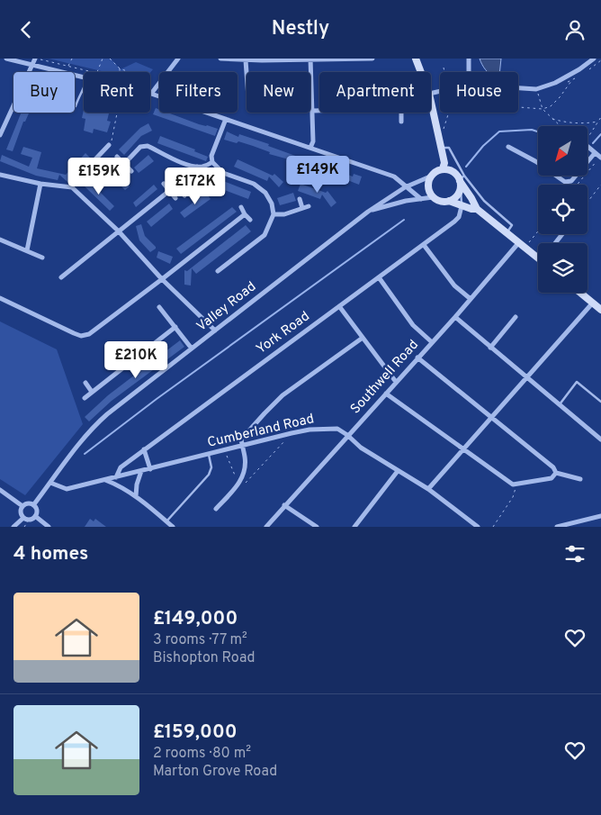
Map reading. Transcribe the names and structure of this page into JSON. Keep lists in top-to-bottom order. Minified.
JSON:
{"streets":{"street":["Valley Road","York Road","Southwell Road","Cumberland Road"]},"crossings":[["Valley Road","Cumberland Road"],["York Road","Cumberland Road"],["Southwell Road","Cumberland Road"]],"north":"bottom left","page":{"header":"Nestly","chip":["Buy","Rent","Filters","New","Apartment","House"],"price":["£149K","£159K","£172K","£210K"],"heading":"4 homes","list":[{"name":"£149,000","note":"3 rooms · 77 m² · Bishopton Road"},{"name":"£159,000","note":"2 rooms · 80 m² · Marton Grove Road"}]}}
